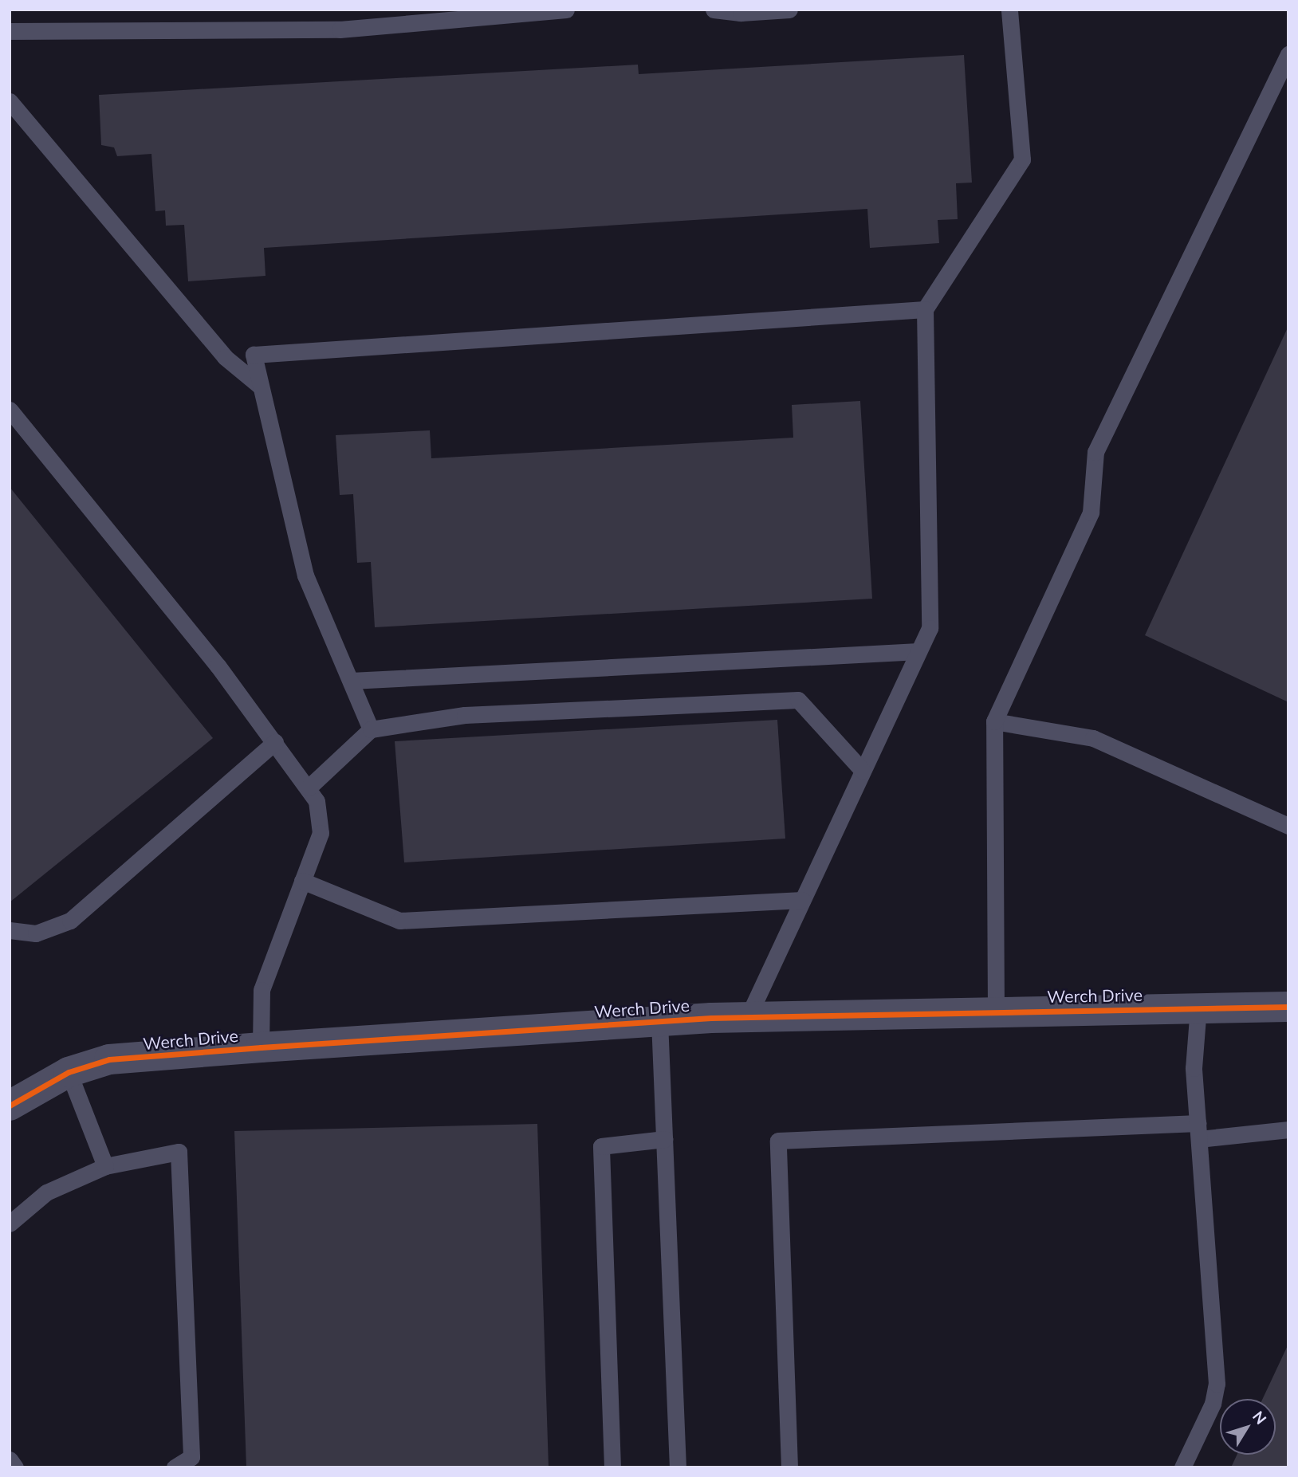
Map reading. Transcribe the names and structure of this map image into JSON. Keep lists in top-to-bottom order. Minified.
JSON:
{"streets":{"street":["Werch Drive"]},"north":"top right"}
